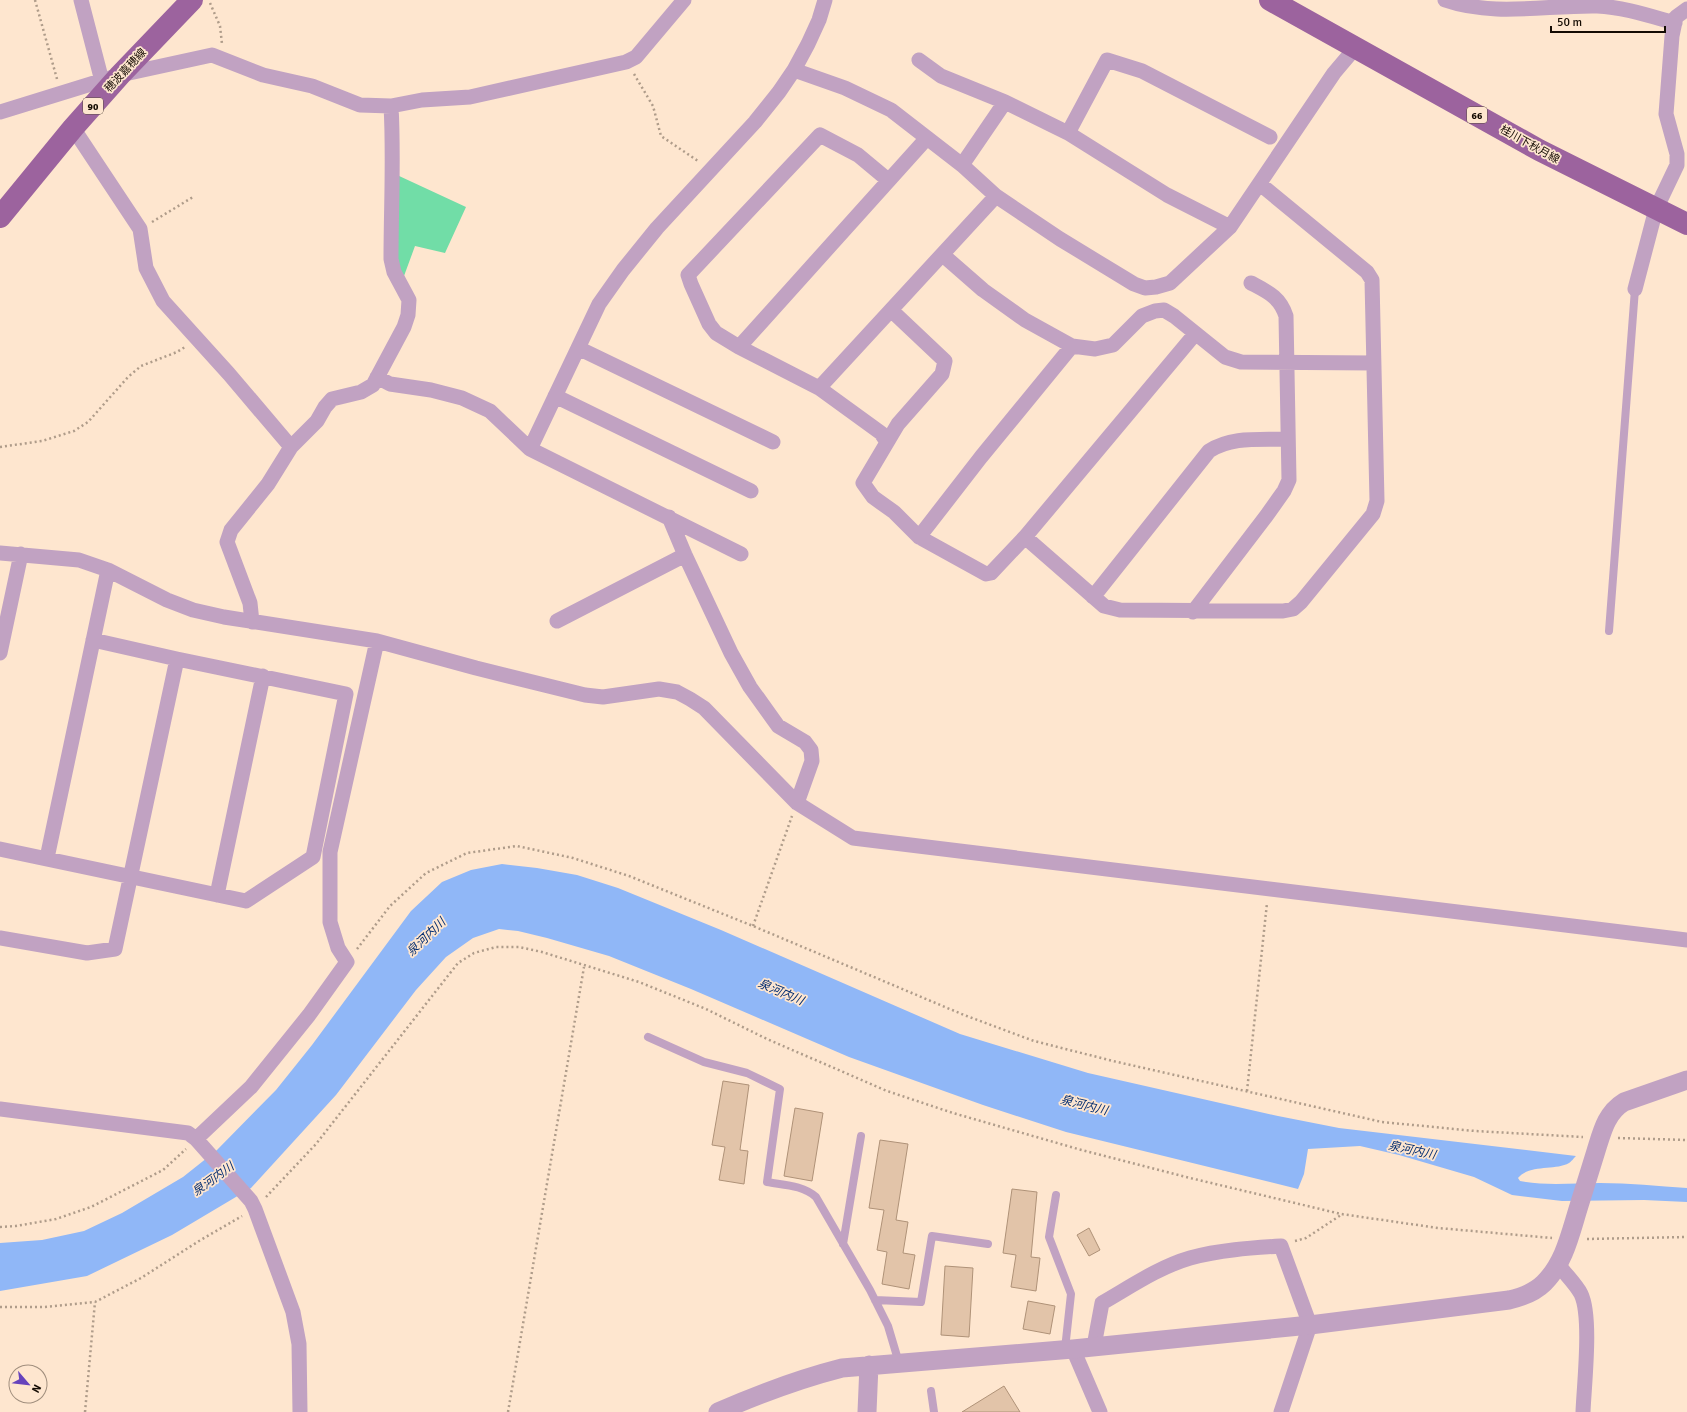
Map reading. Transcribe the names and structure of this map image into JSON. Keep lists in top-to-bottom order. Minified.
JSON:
{"streets":{"main road":["穂波嘉穂線","90","66","桂川下秋月線"]},"water":["泉河内川"],"scale_bar":"50 m","north":"bottom right"}
